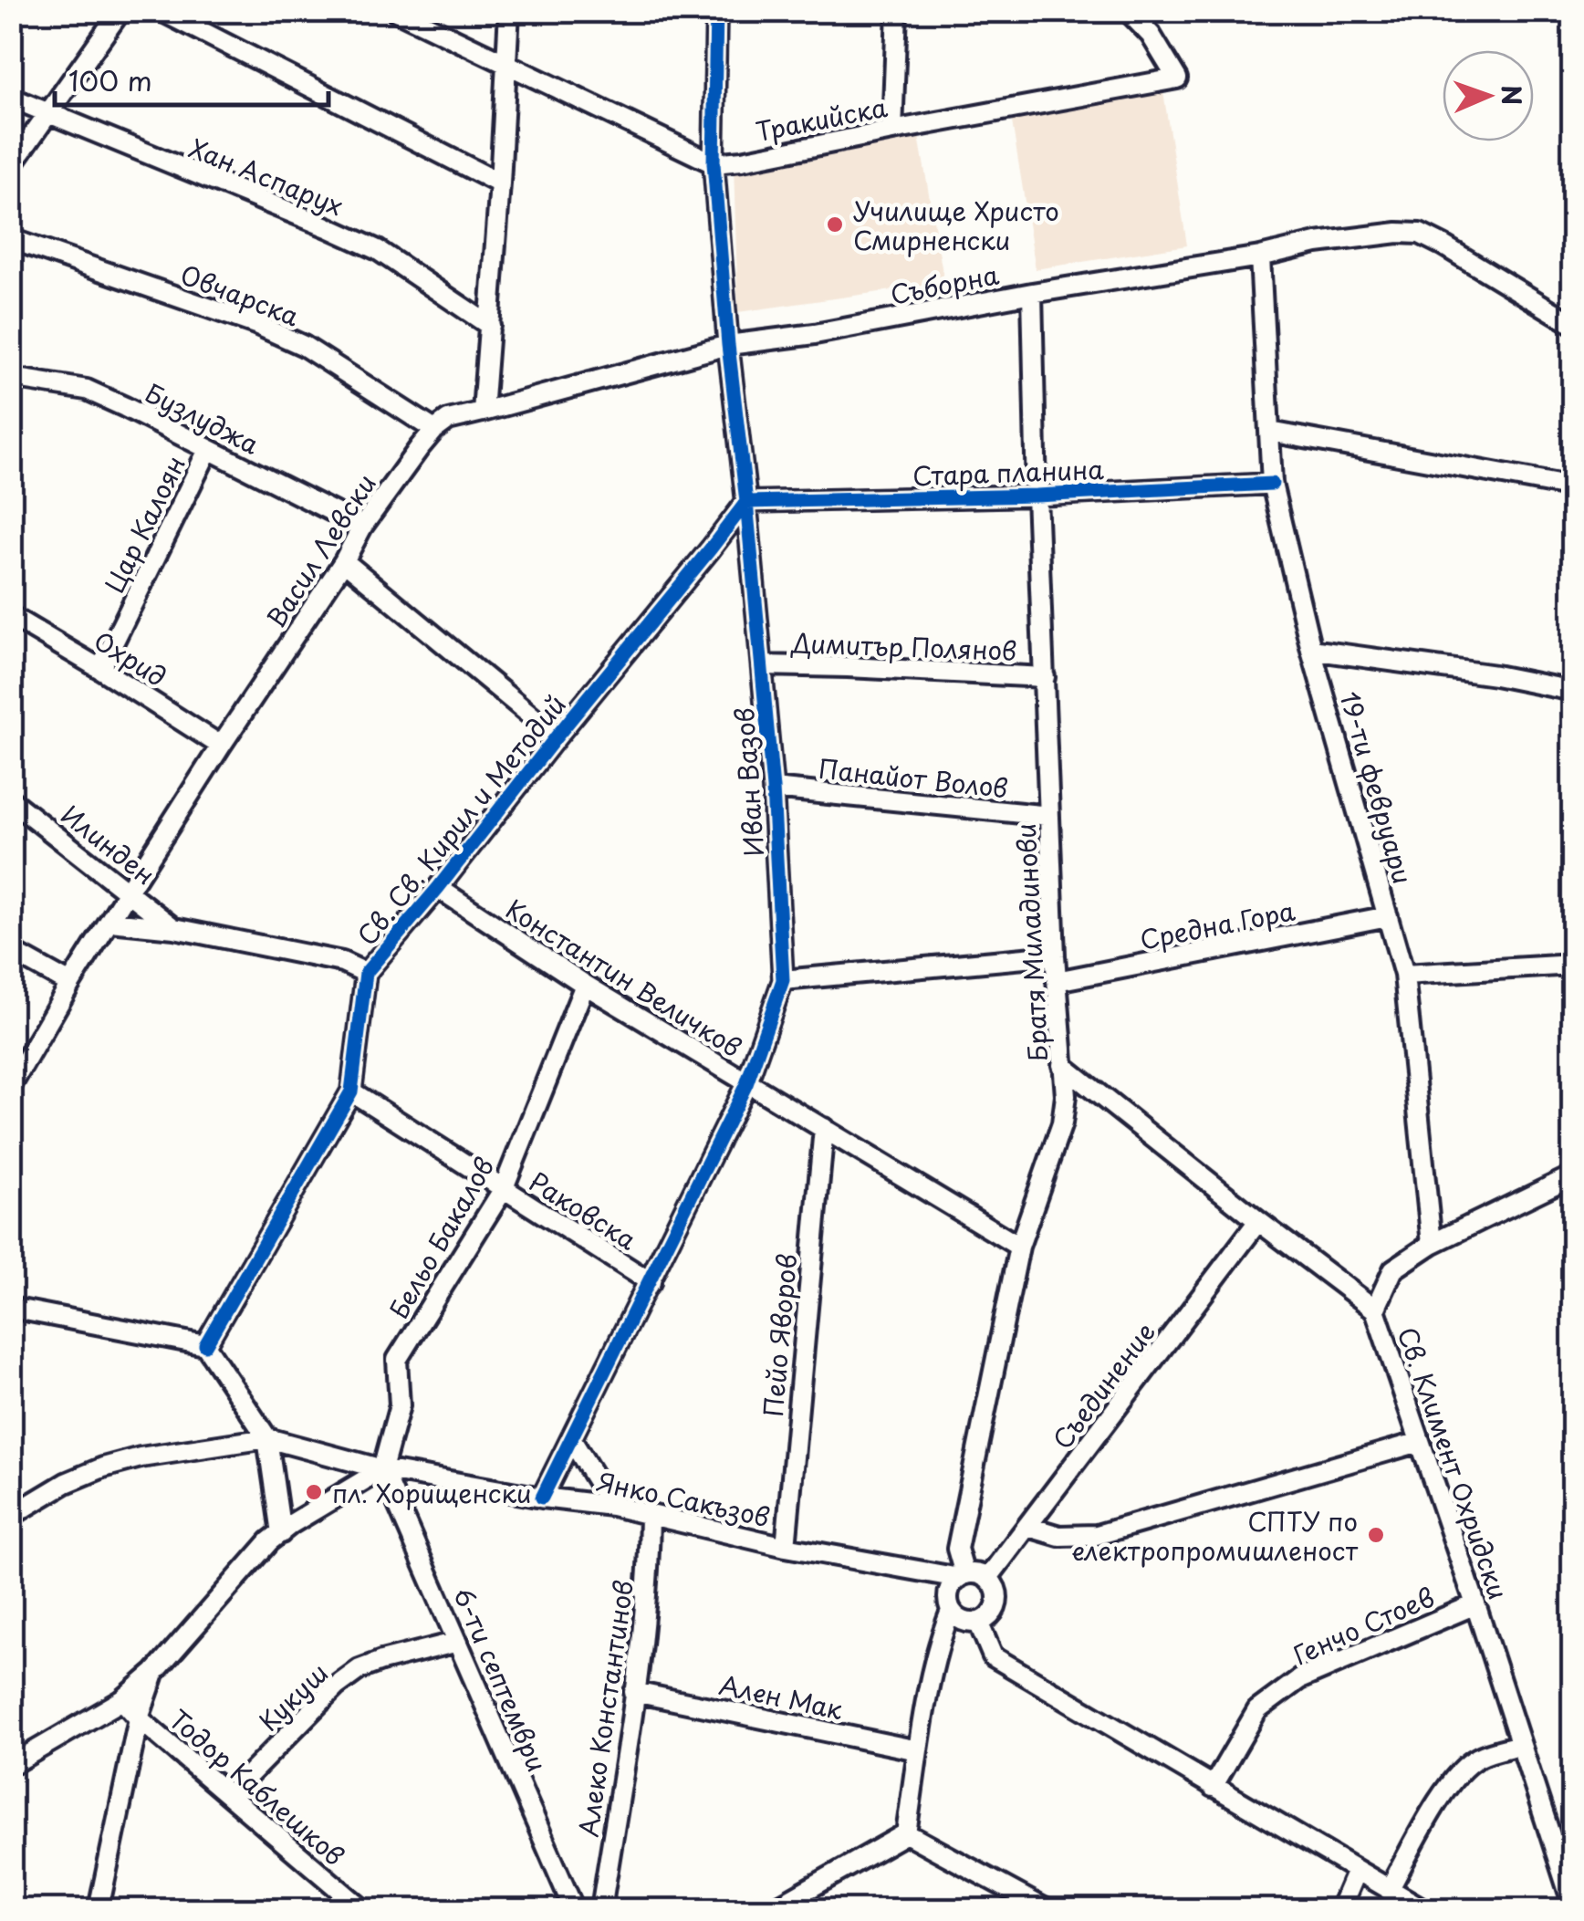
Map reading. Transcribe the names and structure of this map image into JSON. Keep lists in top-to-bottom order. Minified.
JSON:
{"streets":{"street":["Тракийска","Хан Аспарух","Съборна","Овчарска","Бузлуджа","Стара планина","Цар Калоян","Васил Левски","Димитър Полянов","Охрид","Панайот Волов","Иван Вазов","19-ти февруари","Св. Св. Кирил и Методий","Илинден","Средна Гора","Братя Миладинови","Константин Величков","Раковска","Бельо Бакалов","Пейо Яворов","Съединение","Св. Климент Охридски","Янко Сакъзов","Генчо Стоев","6-ти септември","Кукуш","Ален Мак","Алеко Константинов","Тодор Каблешков"]},"crossings":[["Тракийска","Иван Вазов"],["Съборна","Иван Вазов"],["Съборна","19-ти февруари"],["Съборна","Братя Миладинови"],["Овчарска","Васил Левски"],["Бузлуджа","Цар Калоян"],["Бузлуджа","Васил Левски"],["Стара планина","Иван Вазов"],["Стара планина","19-ти февруари"],["Стара планина","Св. Св. Кирил и Методий"],["Стара планина","Братя Миладинови"],["Цар Калоян","Охрид"],["Васил Левски","Охрид"],["Васил Левски","Илинден"],["Димитър Полянов","Иван Вазов"],["Димитър Полянов","Братя Миладинови"],["Панайот Волов","Иван Вазов"],["Панайот Волов","Братя Миладинови"],["Иван Вазов","Св. Св. Кирил и Методий"],["Иван Вазов","Константин Величков"],["Иван Вазов","Раковска"],["Иван Вазов","Янко Сакъзов"],["19-ти февруари","Средна Гора"],["Св. Св. Кирил и Методий","Илинден"],["Св. Св. Кирил и Методий","Константин Величков"],["Св. Св. Кирил и Методий","Раковска"],["Средна Гора","Братя Миладинови"],["Братя Миладинови","Константин Величков"],["Братя Миладинови","Съединение"],["Братя Миладинови","Св. Климент Охридски"],["Братя Миладинови","Янко Сакъзов"],["Константин Величков","Бельо Бакалов"],["Константин Величков","Пейо Яворов"],["Раковска","Бельо Бакалов"],["Бельо Бакалов","Янко Сакъзов"],["Бельо Бакалов","6-ти септември"],["Пейо Яворов","Янко Сакъзов"],["Съединение","Св. Климент Охридски"],["Съединение","Янко Сакъзов"],["Св. Климент Охридски","Генчо Стоев"],["Янко Сакъзов","6-ти септември"],["Янко Сакъзов","Алеко Константинов"],["6-ти септември","Кукуш"],["Кукуш","Тодор Каблешков"],["Ален Мак","Алеко Константинов"]],"places":["Училище Христо Смирненски","пл. Хорищенски","СПТУ по електропромишленост"],"scale_bar":"100 m","north":"right"}
